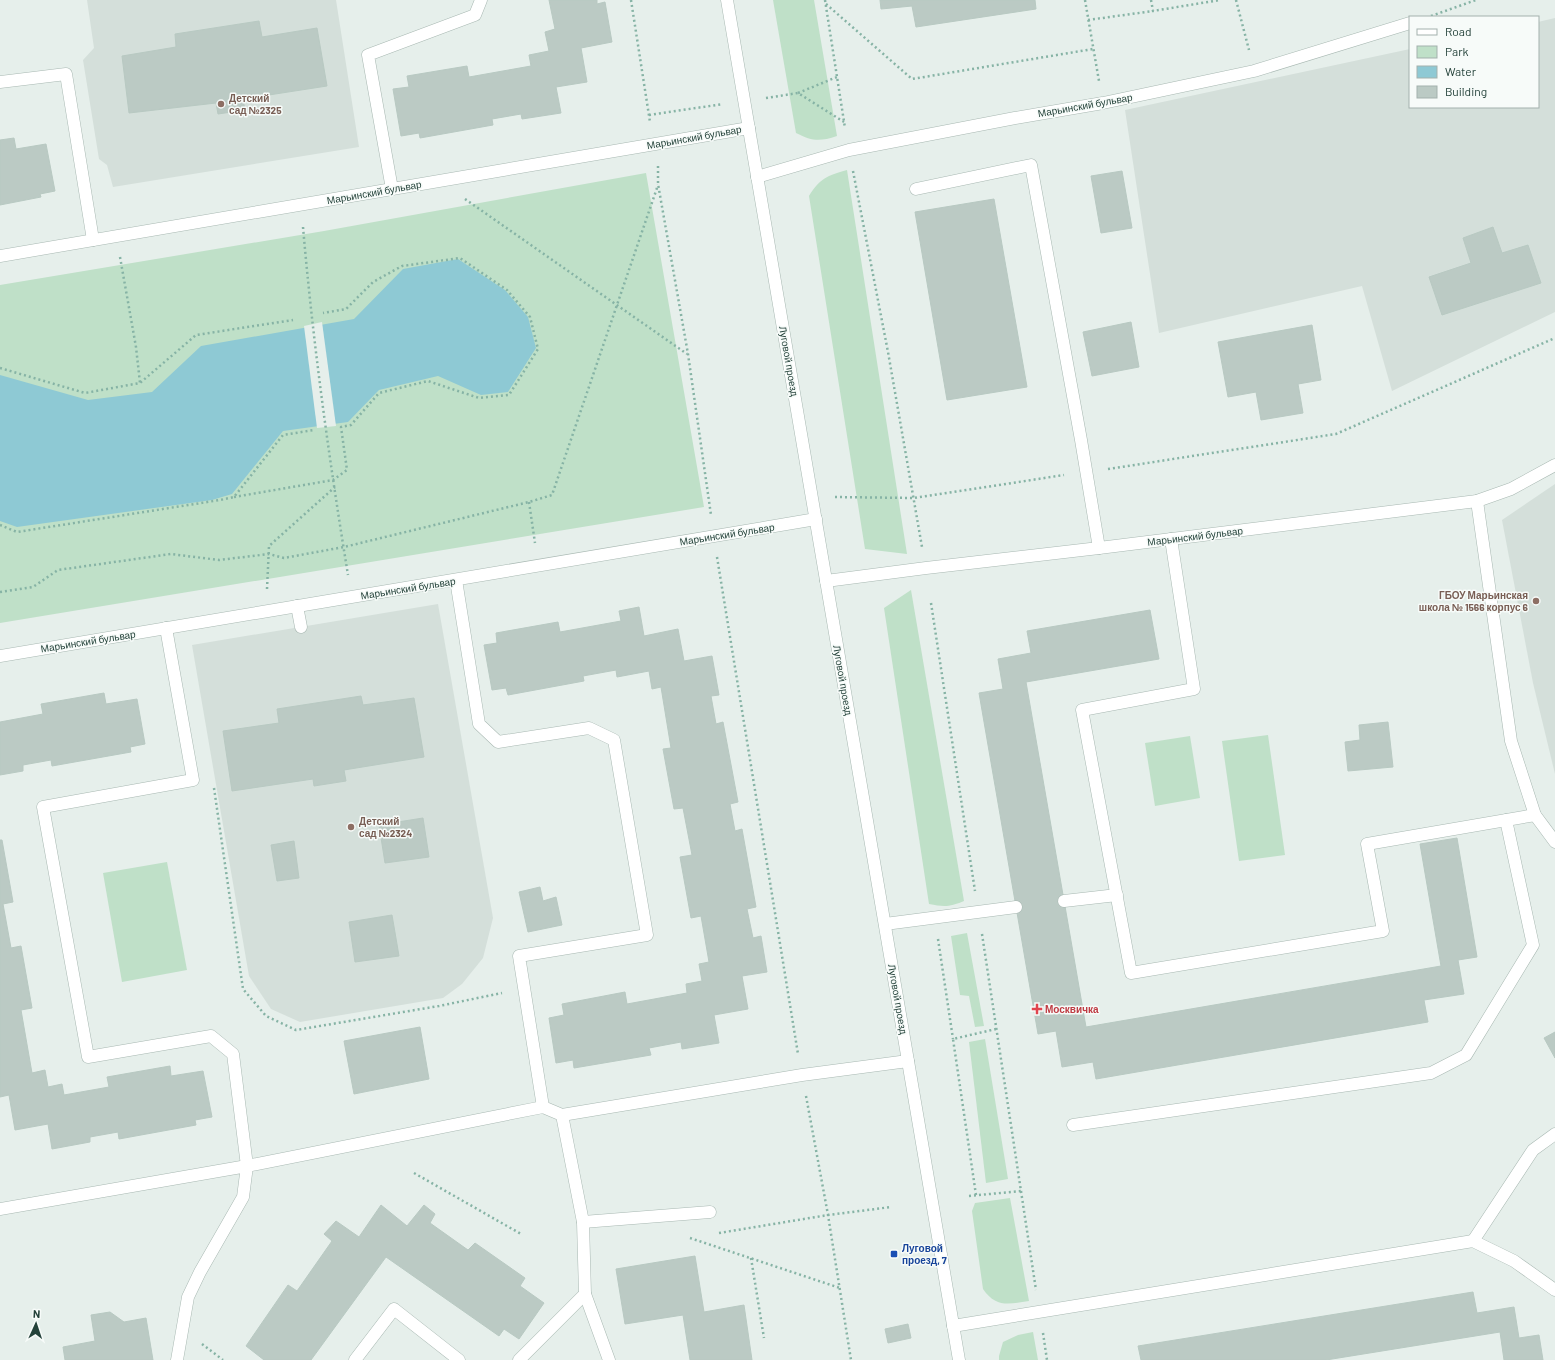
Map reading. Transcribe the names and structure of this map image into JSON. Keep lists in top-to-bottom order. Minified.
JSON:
{"streets":{"street":["Марьинский бульвар","Луговой проезд"]},"crossings":[["Марьинский бульвар","Луговой проезд"]],"places":{"other":["Детский сад №2325","ГБОУ Марьинская школа № 1566 корпус 6","Детский сад №2324"],"health":["Москвичка"],"transit":["Луговой проезд, 7"]},"legend":["Road","Park","Water","Building"],"north":"top"}
